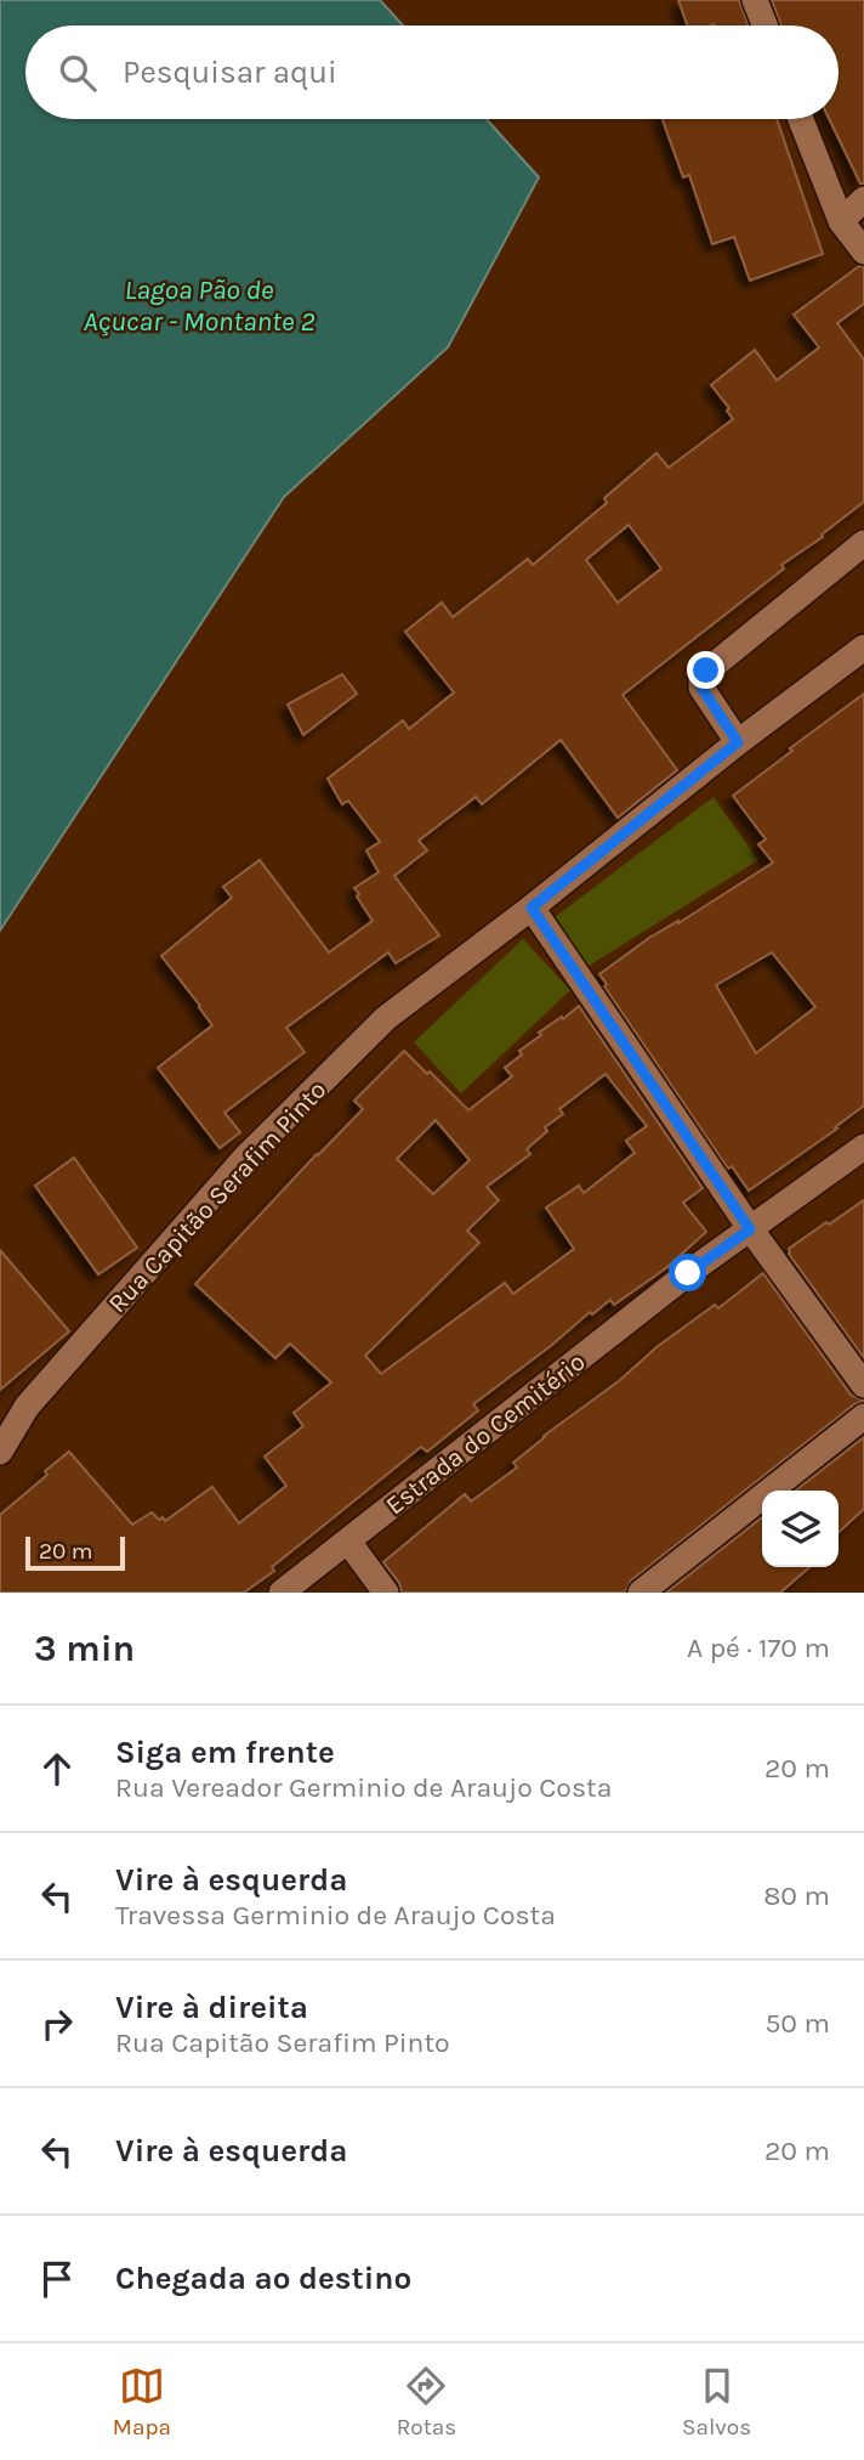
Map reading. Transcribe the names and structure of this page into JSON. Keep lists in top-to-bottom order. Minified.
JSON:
{"streets":{"street":["Rua Capitão Serafim Pinto","Estrada do Cemitério"]},"water":["Lagoa Pão de Açucar - Montante 2"],"scale_bar":"20 m","page":{"search":"Pesquisar aqui","scale":"20 m","heading":["3 min","A pé · 170 m"],"list":[["Siga em frente","Rua Vereador Germinio de Araujo Costa","20 m"],["Vire à esquerda","Travessa Germinio de Araujo Costa","80 m"],["Vire à direita","Rua Capitão Serafim Pinto","50 m"],["Vire à esquerda","20 m"],"Chegada ao destino"],"nav":["Mapa","Rotas","Salvos"]}}
